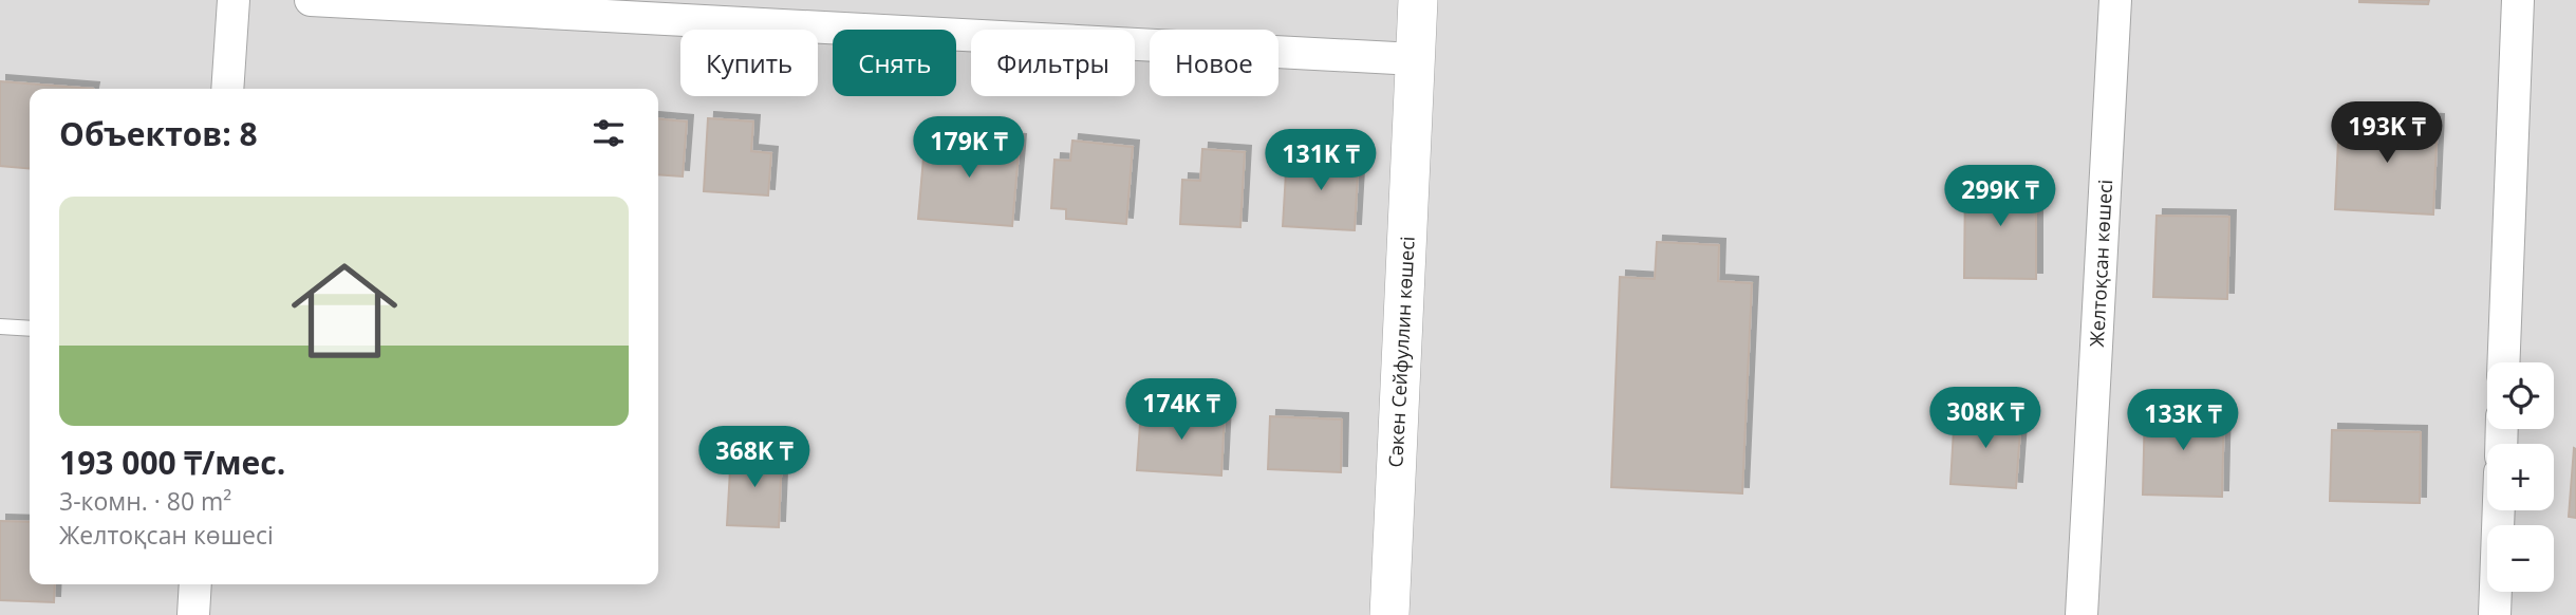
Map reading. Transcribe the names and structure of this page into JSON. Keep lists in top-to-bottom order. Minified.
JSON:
{"streets":{"street":["Желтоқсан көшесі","Сәкен Сейфуллин көшесі"]},"page":{"chip":["Купить","Снять","Фильтры","Новое"],"heading":"Объектов: 8","price":["193K ₸","179K ₸","131K ₸","299K ₸","174K ₸","308K ₸","133K ₸","368K ₸"],"list":[{"name":"193 000 ₸/мес.","note":"3-комн. · 80 m² · Желтоқсан көшесі"}],"map_buttons":["+","−"]}}
